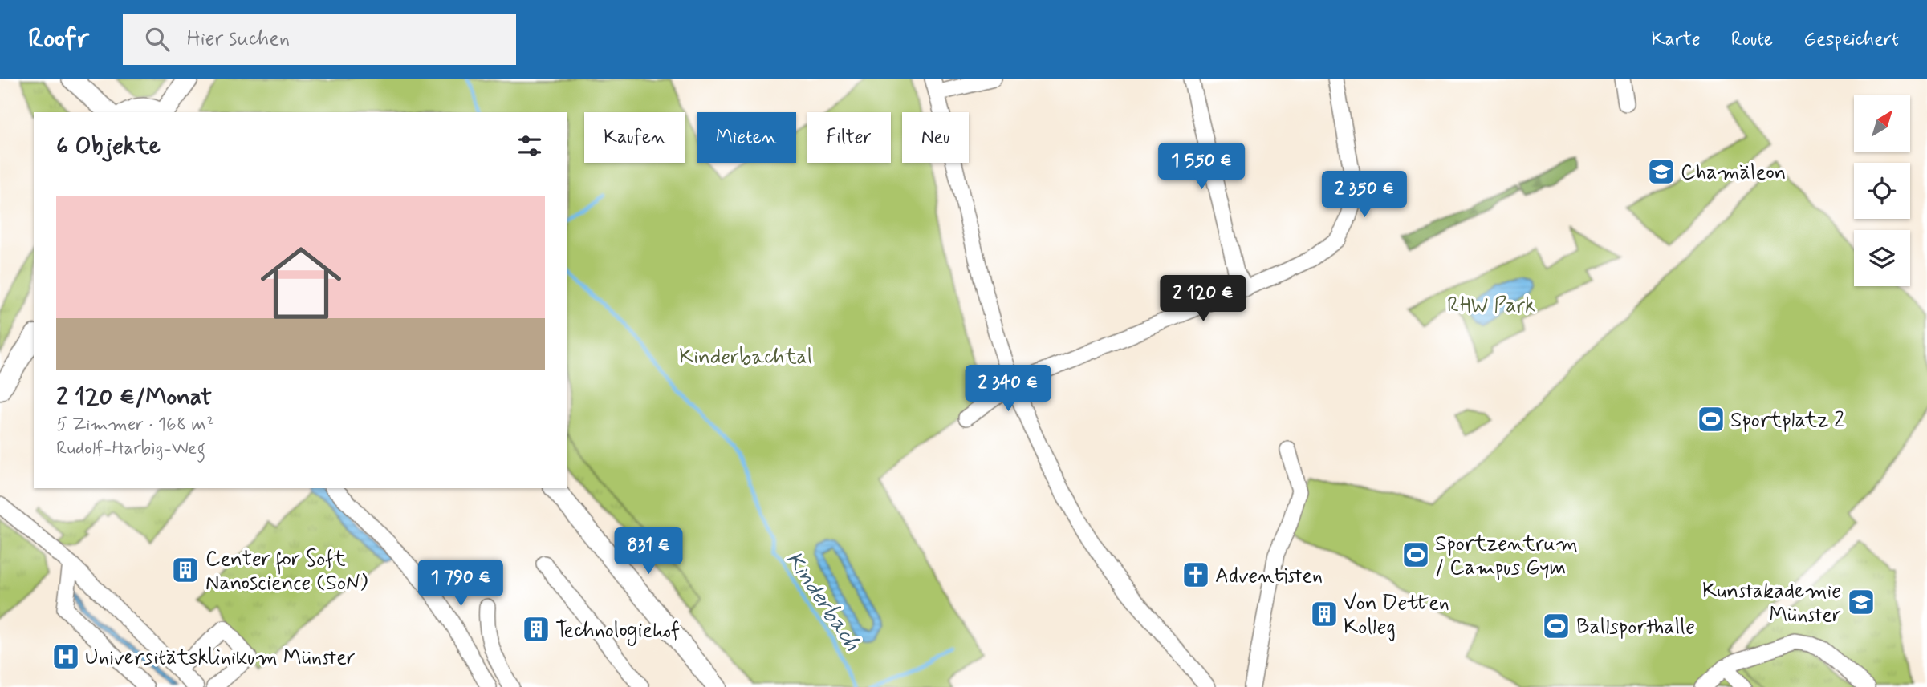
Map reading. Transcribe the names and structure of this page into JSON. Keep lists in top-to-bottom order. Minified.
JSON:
{"water":["Kinderbach"],"parks":["RHW Park","Kinderbachtal"],"places":{"school or university":["Chamäleon","Kunstakademie Münster"],"sports":["Sportplatz 2","Sportzentrum / Campus Gym","Ballsporthalle"],"building":["Center for Soft Nanoscience (SoN)","Von Detten Kolleg","Technologiehof"],"church":["Adventisten"],"hospital":["Universitätsklinikum Münster"]},"north":"top right","page":{"header":"Roofr","search":"Hier suchen","nav":["Karte","Route","Gespeichert"],"chip":["Kaufen","Mieten","Filter","Neu"],"heading":"6 Objekte","price":["1 550 €","2 350 €","2 120 €","2 340 €","831 €","1 790 €"],"list":[{"name":"2 120 €/Monat","note":"5 Zimmer · 168 m² · Rudolf-Harbig-Weg"}]}}
